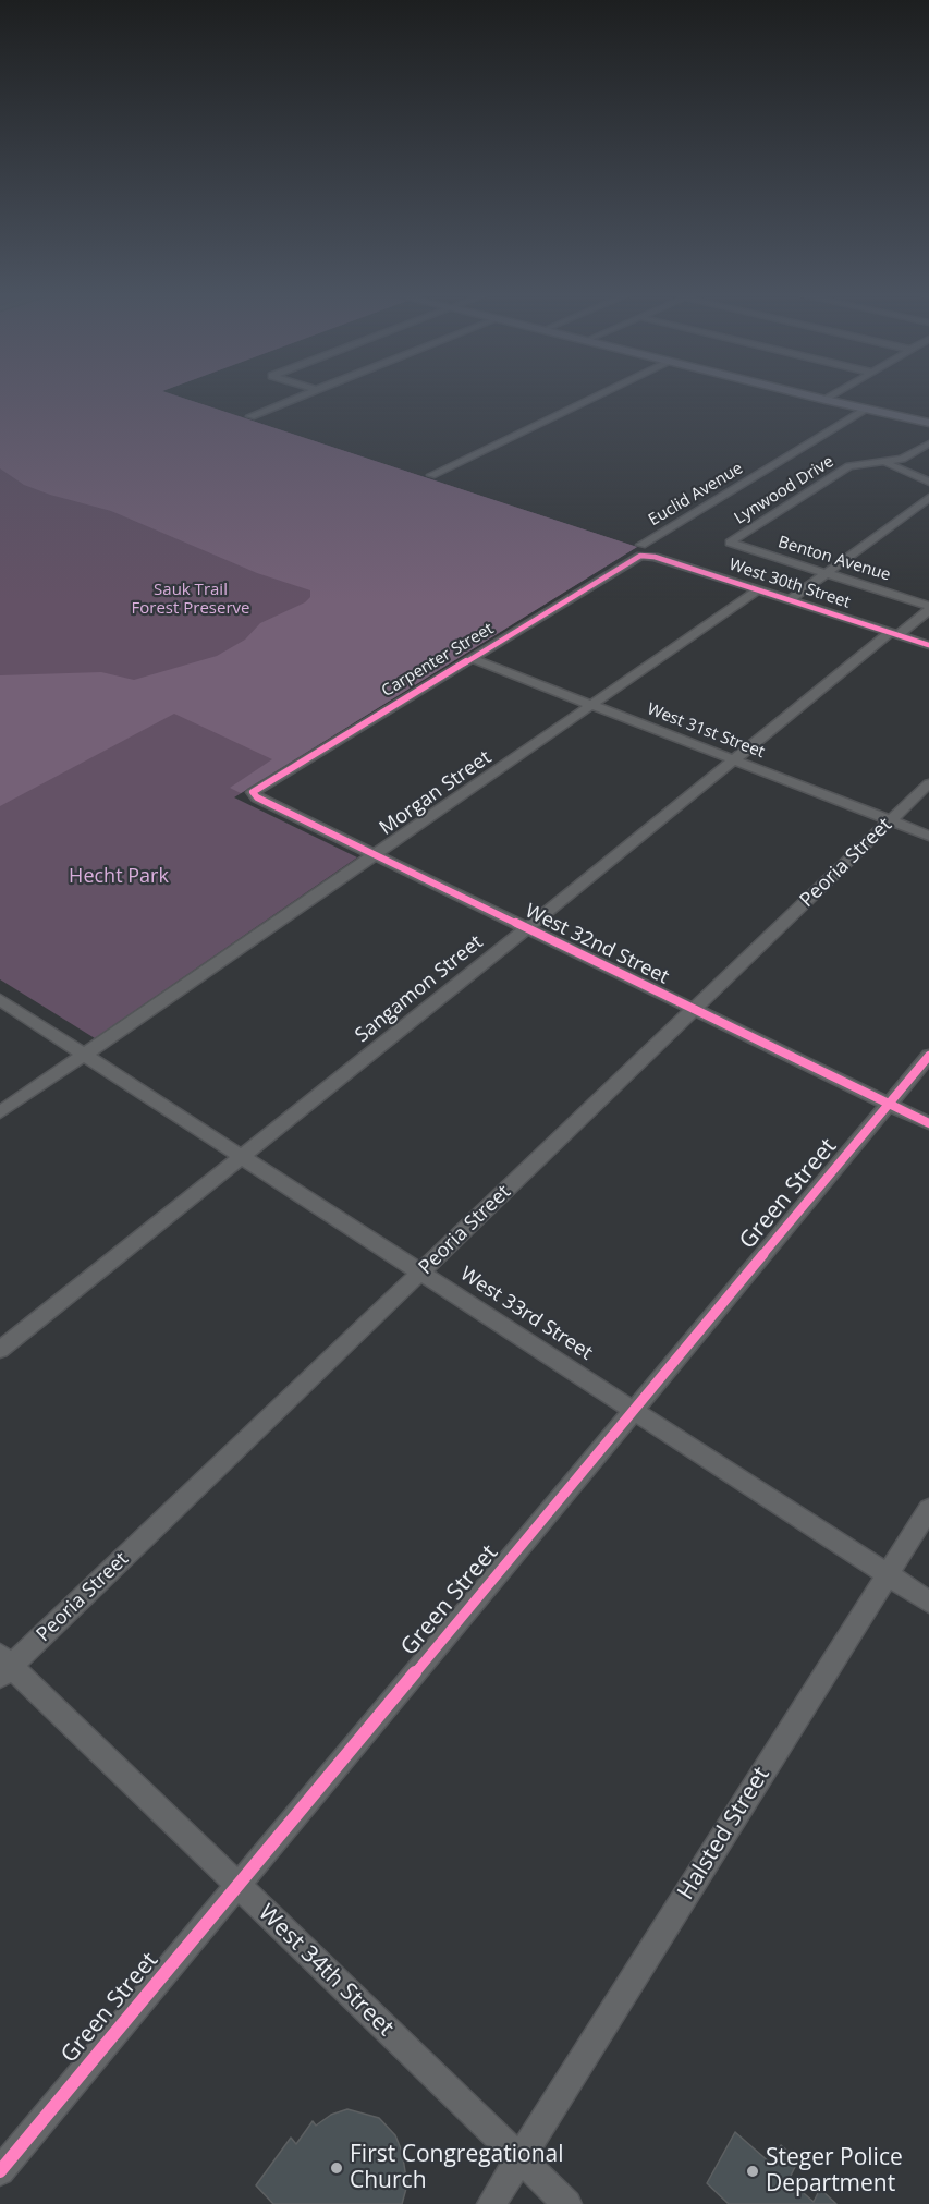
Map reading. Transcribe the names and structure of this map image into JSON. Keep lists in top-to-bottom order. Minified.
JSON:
{"streets":{"street":["Lynwood Drive","Euclid Avenue","Benton Avenue","West 30th Street","Carpenter Street","West 31st Street","Morgan Street","Peoria Street","West 32nd Street","Sangamon Street","Green Street","West 33rd Street","Halsted Street","West 34th Street"]},"crossings":[["Lynwood Drive","Benton Avenue"],["Euclid Avenue","West 30th Street"],["Euclid Avenue","Carpenter Street"],["Benton Avenue","Sangamon Street"],["West 30th Street","Carpenter Street"],["West 30th Street","Morgan Street"],["West 30th Street","Sangamon Street"],["Carpenter Street","West 31st Street"],["Carpenter Street","West 32nd Street"],["West 31st Street","Morgan Street"],["West 31st Street","Peoria Street"],["West 31st Street","Sangamon Street"],["Morgan Street","West 32nd Street"],["Morgan Street","West 33rd Street"],["Peoria Street","West 32nd Street"],["Peoria Street","West 33rd Street"],["Peoria Street","West 34th Street"],["West 32nd Street","Sangamon Street"],["West 32nd Street","Green Street"],["Sangamon Street","West 33rd Street"],["Green Street","West 33rd Street"],["Green Street","West 34th Street"],["West 33rd Street","Halsted Street"],["Halsted Street","West 34th Street"]],"parks":["Sauk Trail Forest Preserve","Hecht Park"],"places":["First Congregational Church","Steger Police Department"]}
